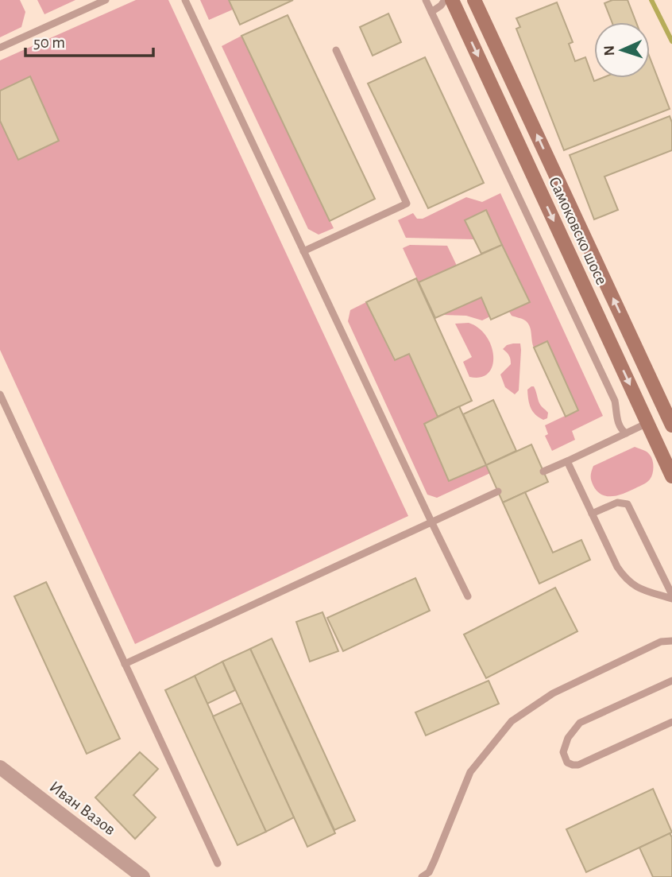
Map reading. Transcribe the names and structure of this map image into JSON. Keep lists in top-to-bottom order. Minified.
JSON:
{"streets":{"main road":["Самоковско шосе"],"street":["Иван Вазов"]},"scale_bar":"50 m","north":"left"}
